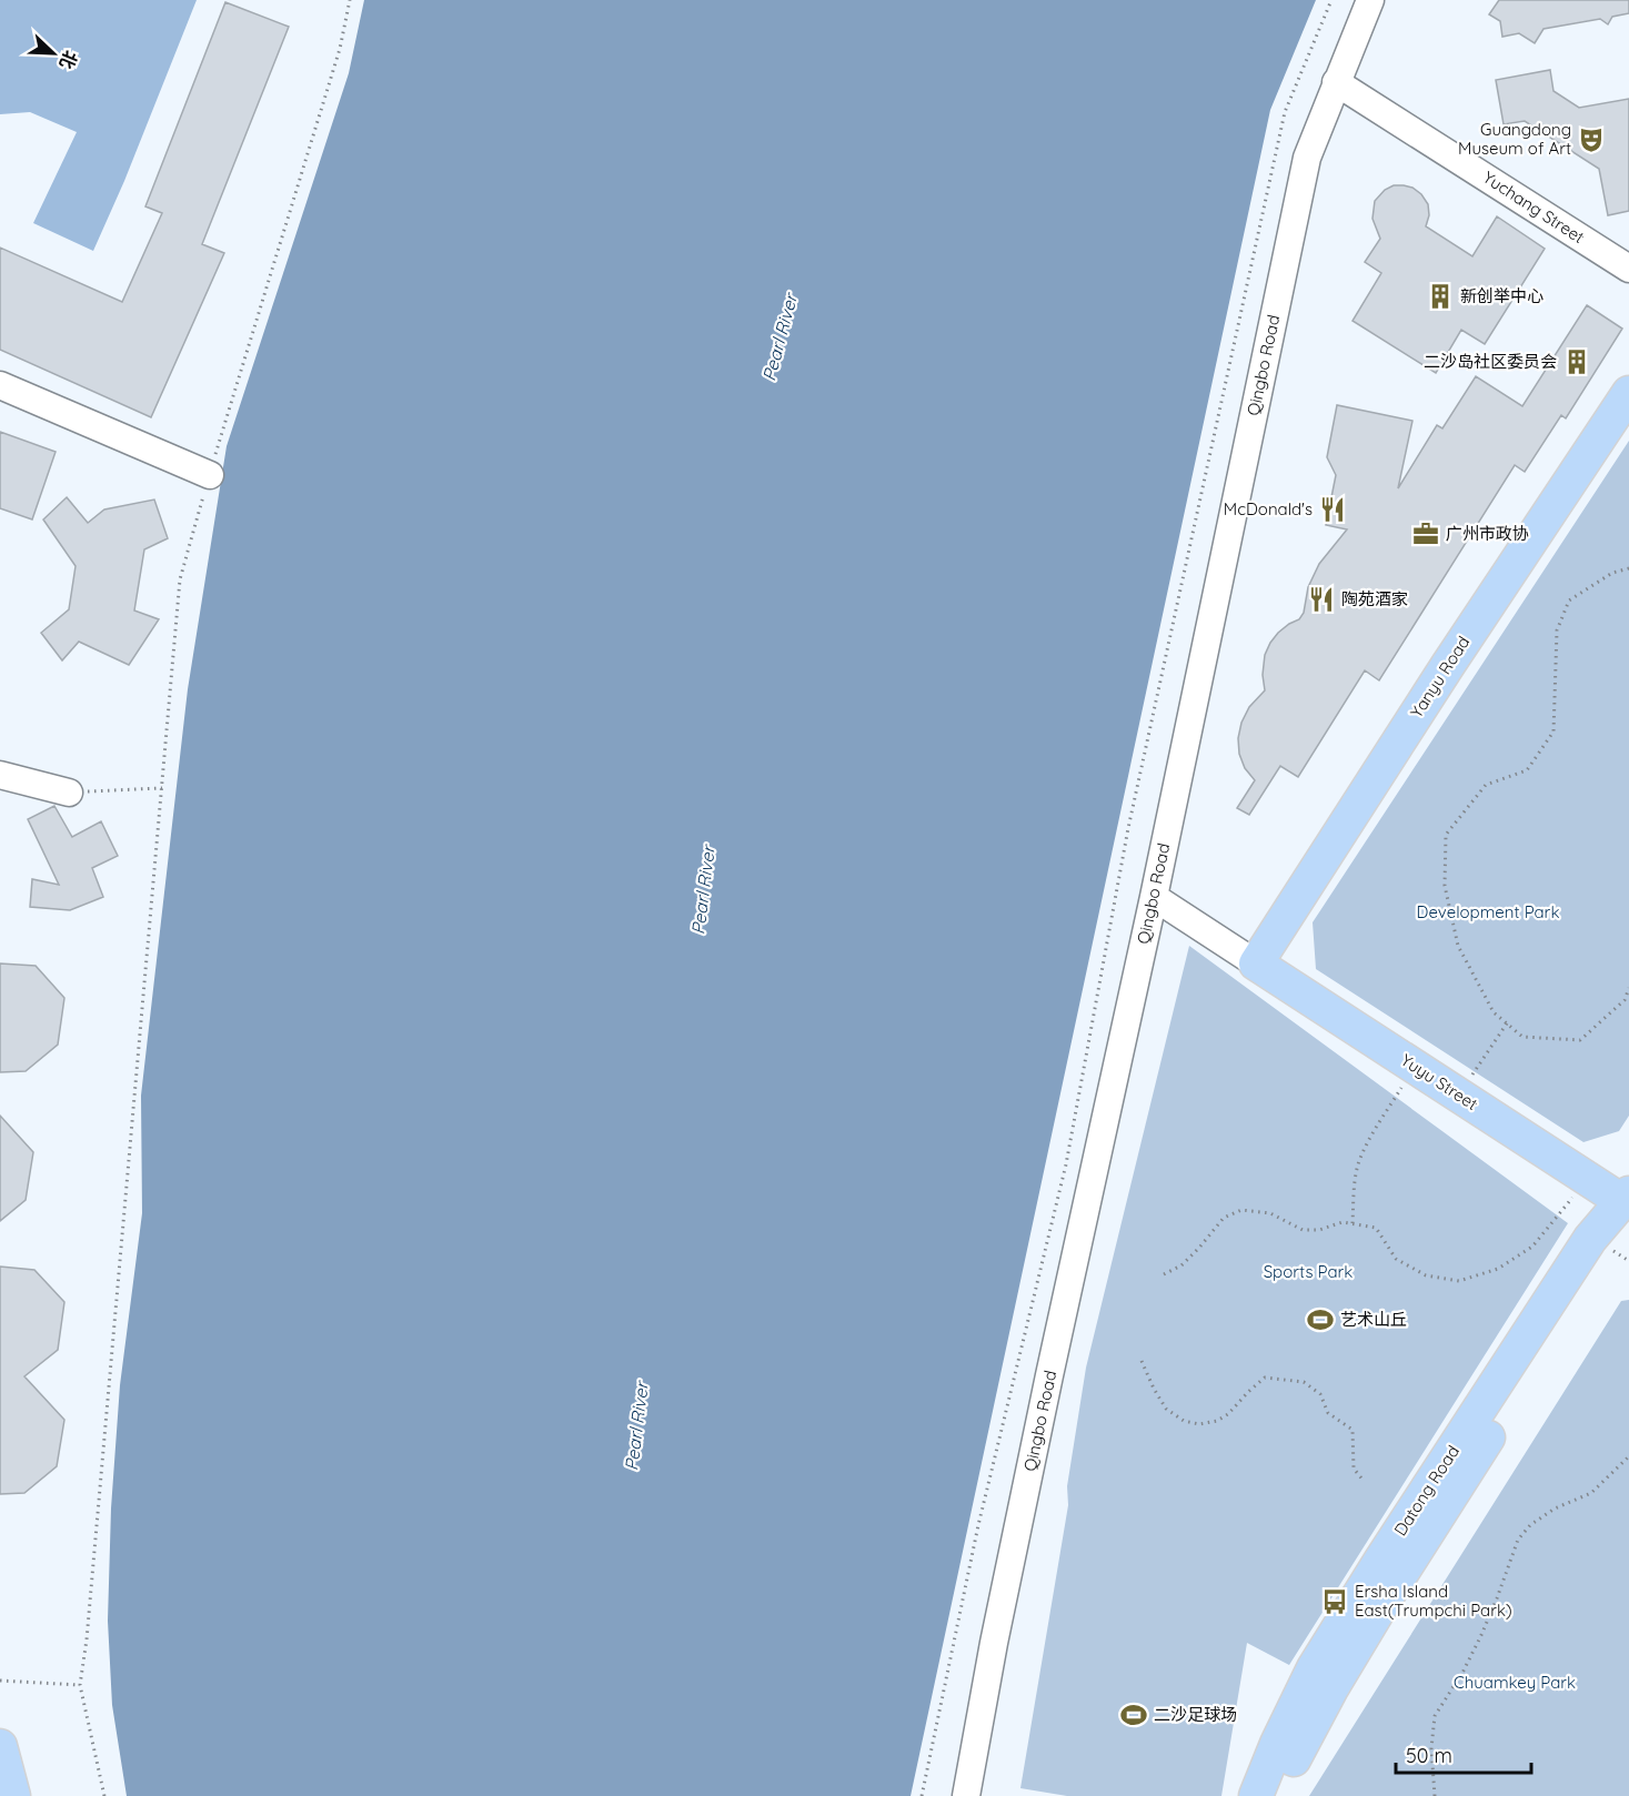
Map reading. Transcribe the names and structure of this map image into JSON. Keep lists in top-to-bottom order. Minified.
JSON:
{"streets":{"main road":["Yanyu Road","Yuyu Street","Datong Road"],"street":["Yuchang Street","Qingbo Road"]},"crossings":[["Yuchang Street","Qingbo Road"],["Yanyu Road","Yuyu Street"],["Yuyu Street","Datong Road"]],"water":["Pearl River"],"parks":["Development Park","Sports Park","Chuamkey Park"],"places":{"theatre":["Guangdong Museum of Art"],"building":["新创举中心","二沙岛社区委员会"],"restaurant":["McDonald's","陶苑酒家"],"office":["广州市政协"],"sports":["艺术山丘","二沙足球场"],"bus stop":["Ersha Island East(Trumpchi Park)"]},"scale_bar":"50 m","north":"bottom right"}
